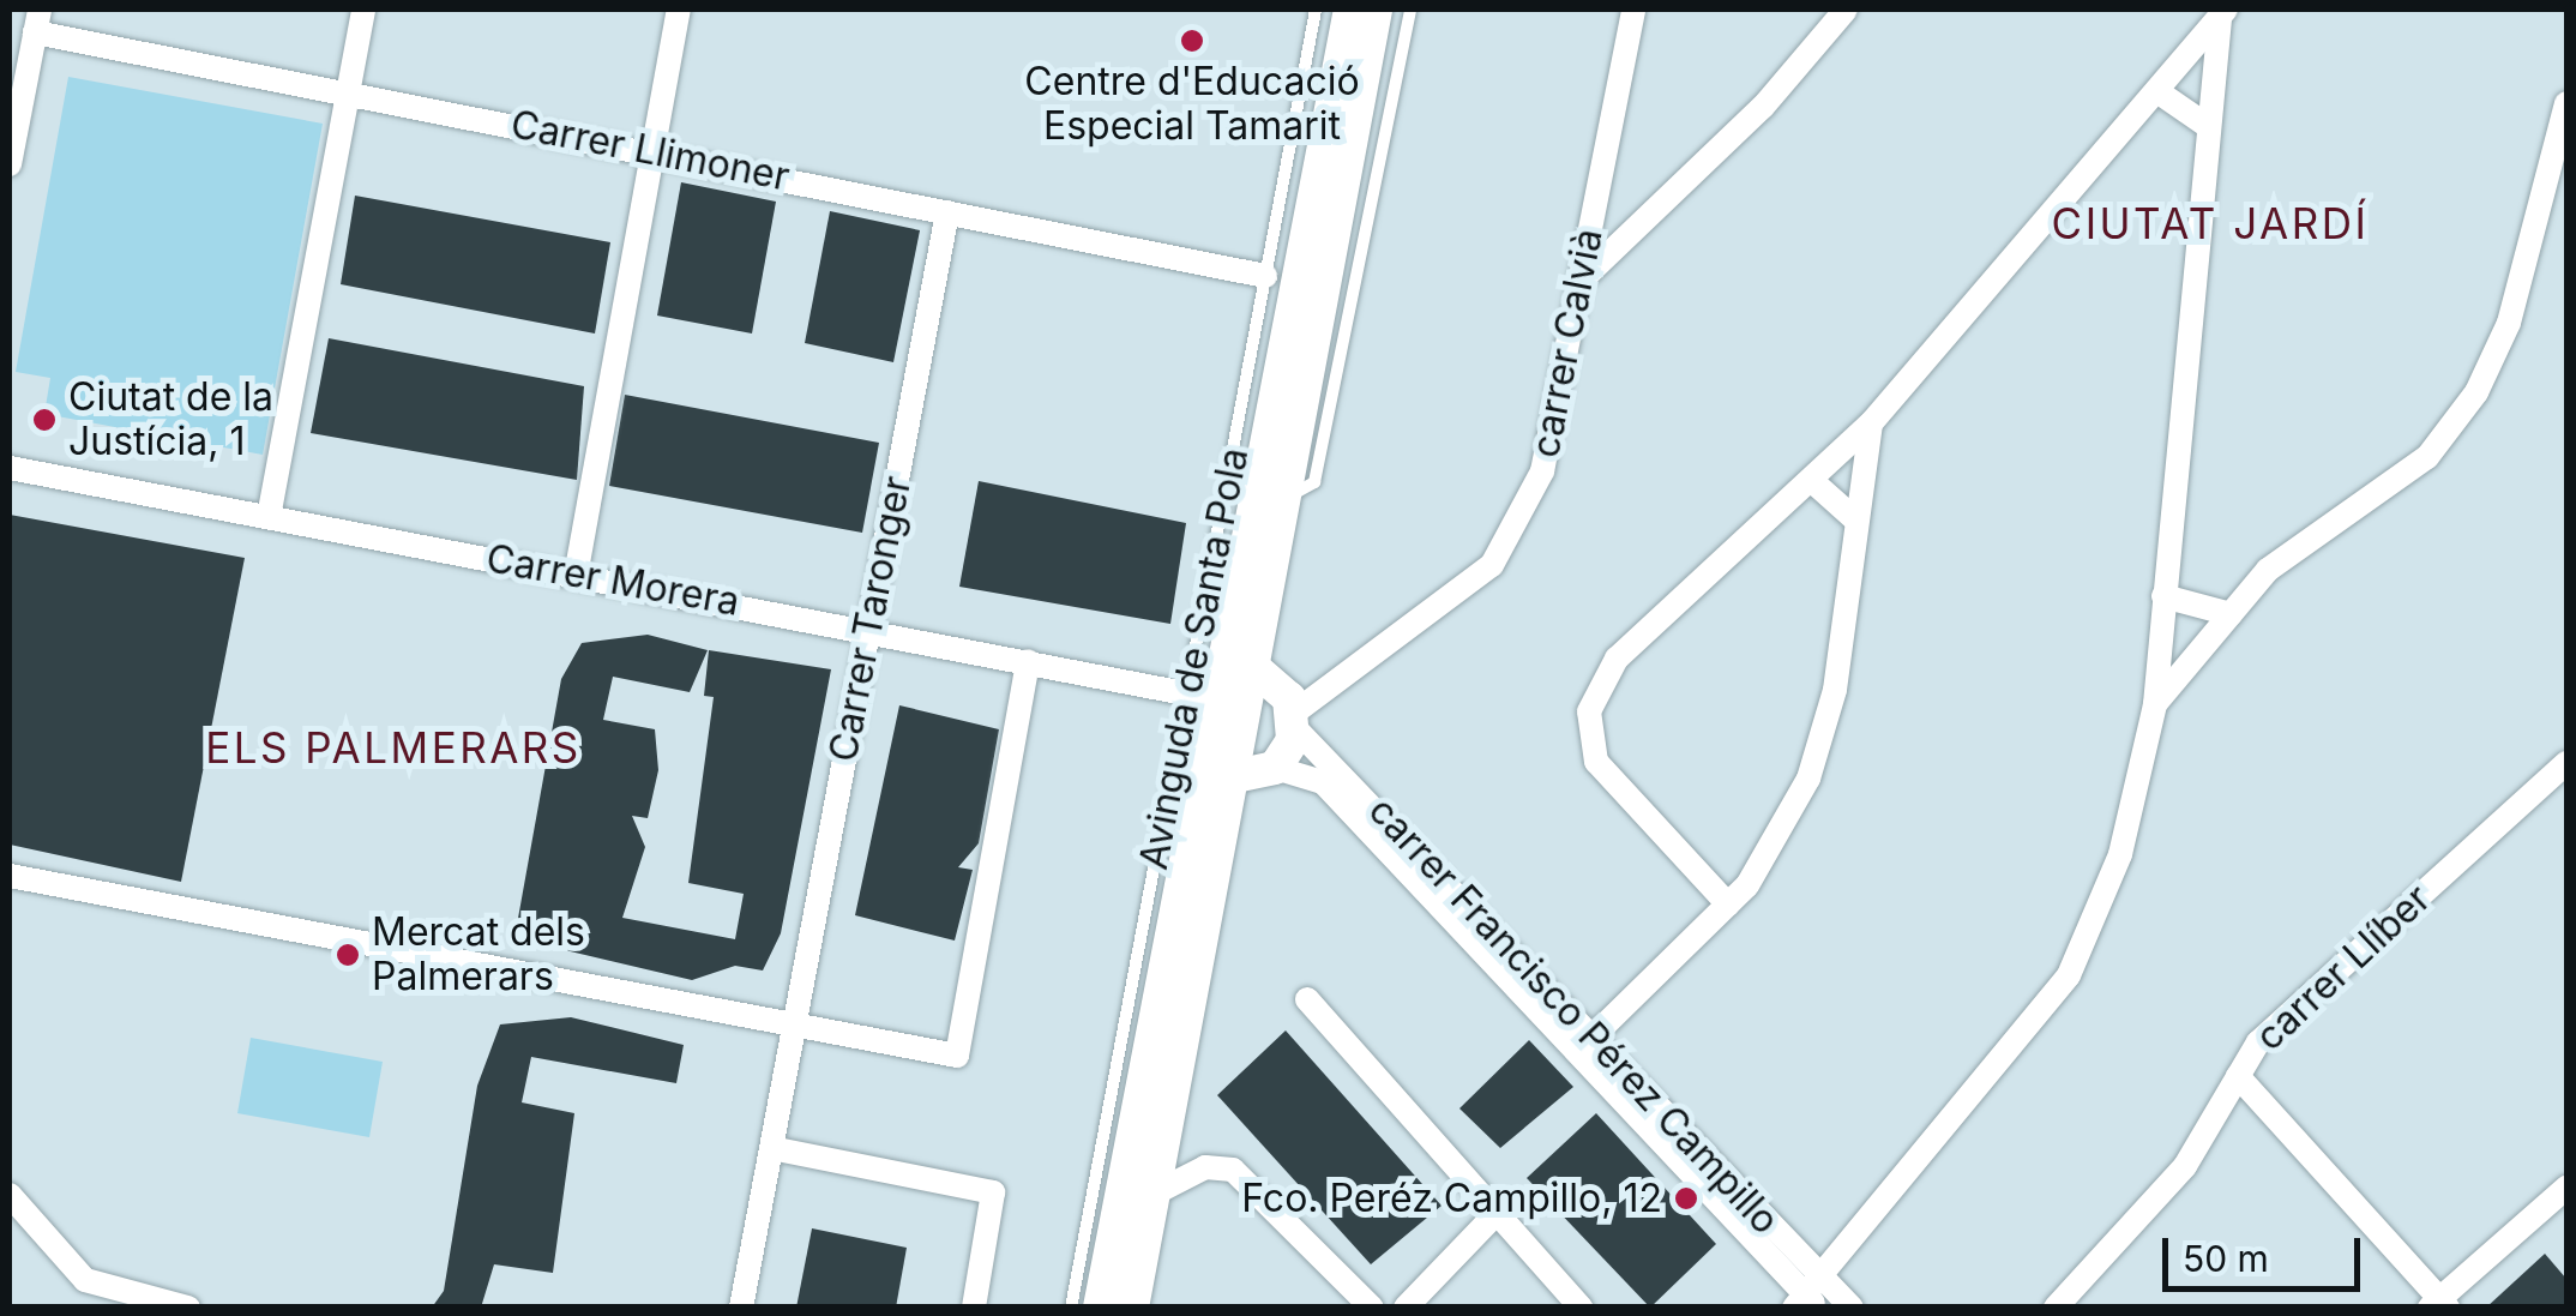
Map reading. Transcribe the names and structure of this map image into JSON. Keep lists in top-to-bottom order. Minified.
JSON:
{"streets":{"main road":["Avinguda de Santa Pola"],"street":["Carrer Llimoner","carrer Calvià","Carrer Morera","Carrer Taronger","carrer Llíber","carrer Francisco Pérez Campillo"]},"crossings":[["Carrer Llimoner","Carrer Taronger"],["Carrer Llimoner","Avinguda de Santa Pola"],["carrer Calvià","Avinguda de Santa Pola"],["carrer Calvià","carrer Francisco Pérez Campillo"],["Carrer Morera","Carrer Taronger"],["Carrer Morera","Avinguda de Santa Pola"],["Avinguda de Santa Pola","carrer Francisco Pérez Campillo"]],"districts":["CIUTAT JARDÍ","ELS PALMERARS"],"places":["Centre d'Educació Especial Tamarit","Ciutat de la Justícia, 1","Mercat dels Palmerars","Fco. Peréz Campillo, 12"],"scale_bar":"50 m"}
